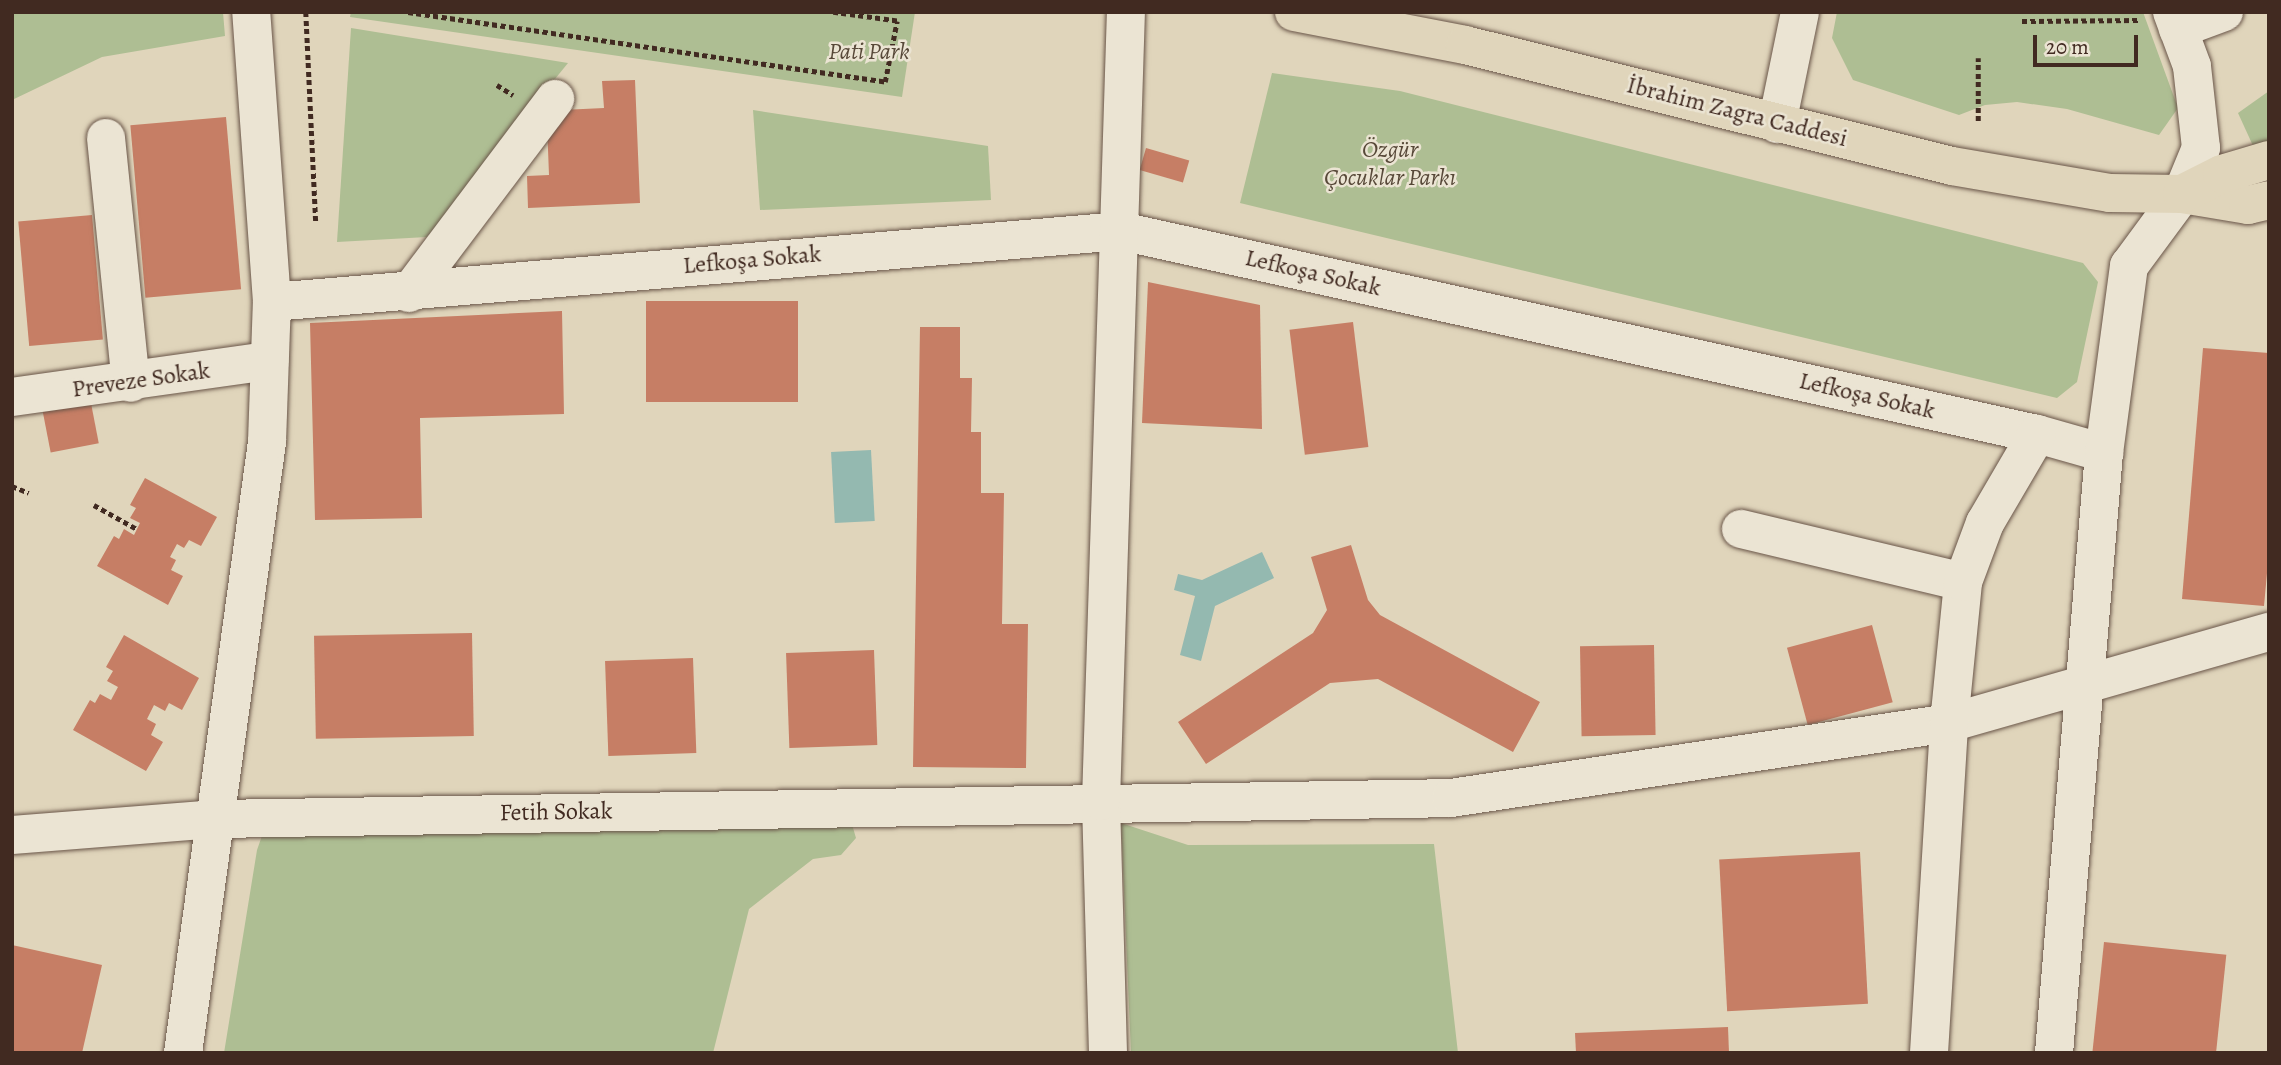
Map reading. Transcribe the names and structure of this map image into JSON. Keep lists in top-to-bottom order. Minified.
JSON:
{"streets":{"main road":["İbrahim Zagra Caddesi"],"street":["Lefkoşa Sokak","Preveze Sokak","Fetih Sokak"]},"parks":["Pati Park","Özgür Çocuklar Parkı"],"scale_bar":"20 m"}
